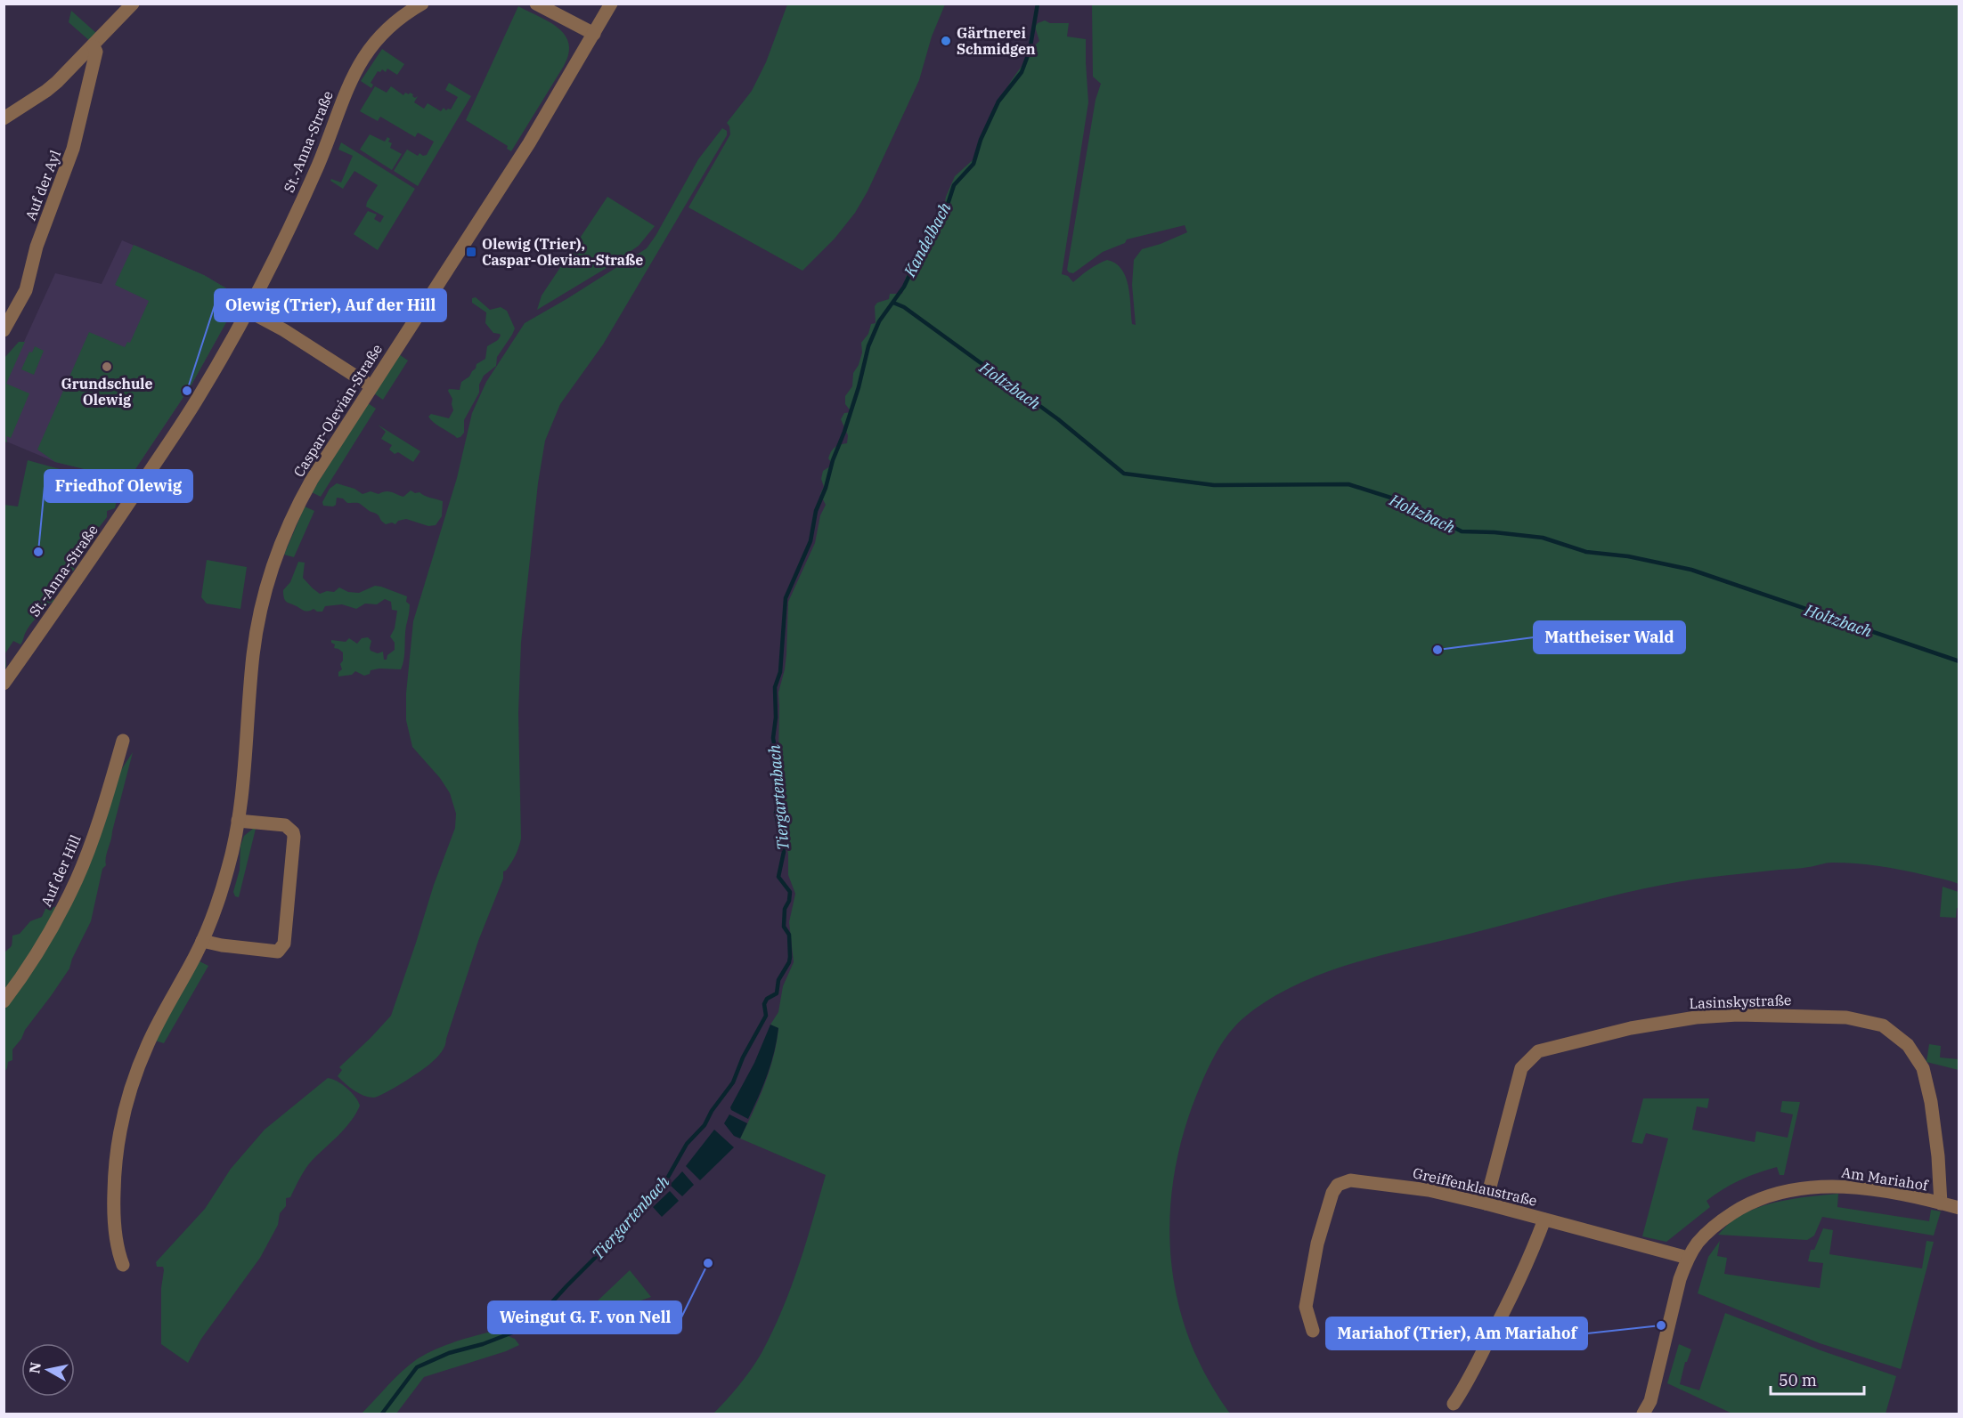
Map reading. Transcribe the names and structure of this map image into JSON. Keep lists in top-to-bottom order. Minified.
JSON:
{"streets":{"street":["St.-Anna-Straße","Auf der Ayl","Caspar-Olevian-Straße","Auf der Hill","Lasinskystraße","Am Mariahof","Greiffenklaustraße"]},"crossings":[["Lasinskystraße","Am Mariahof"],["Lasinskystraße","Greiffenklaustraße"],["Am Mariahof","Greiffenklaustraße"]],"water":["Kandelbach","Holtzbach","Tiergartenbach"],"places":{"other":["Gärtnerei Schmidgen","Grundschule Olewig","Olewig (Trier), Auf der Hill","Friedhof Olewig","Mattheiser Wald","Weingut G. F. von Nell","Mariahof (Trier), Am Mariahof"],"transit":["Olewig (Trier), Caspar-Olevian-Straße"]},"scale_bar":"50 m","north":"left"}
